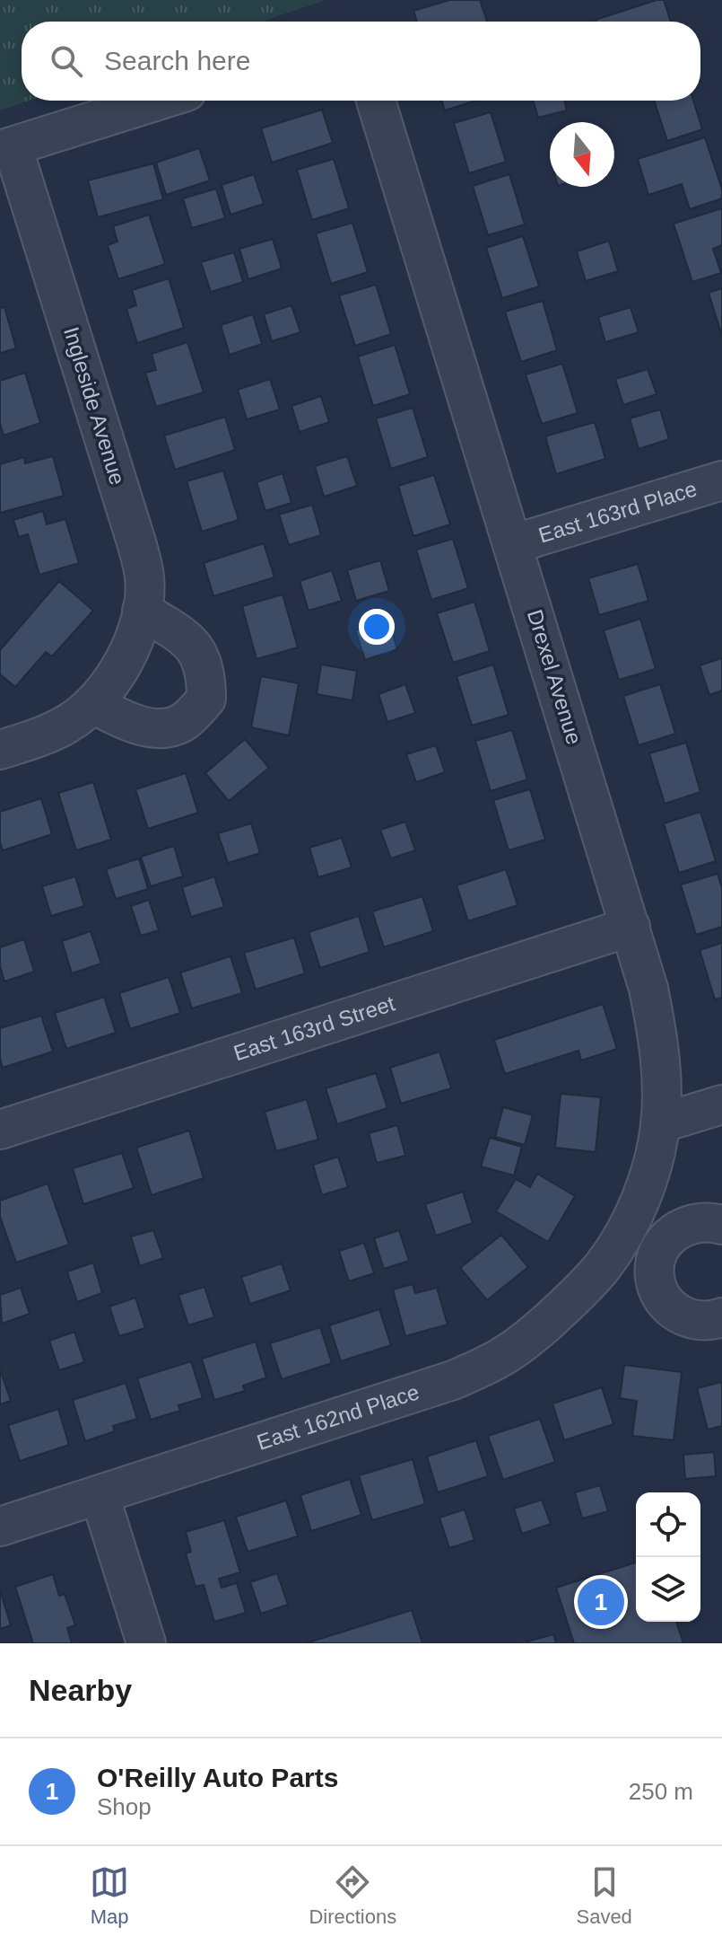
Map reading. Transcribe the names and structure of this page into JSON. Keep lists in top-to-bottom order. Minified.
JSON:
{"streets":{"street":["Ingleside Avenue","East 163rd Place","Drexel Avenue","East 163rd Street","East 162nd Place"]},"crossings":[["East 163rd Place","Drexel Avenue"],["Drexel Avenue","East 163rd Street"],["Drexel Avenue","East 162nd Place"]],"north":"bottom","page":{"search":"Search here","pins":"1","heading":"Nearby","list":[{"mark":"1","name":"O'Reilly Auto Parts","note":"Shop","value":"250 m"}],"nav":["Map","Directions","Saved"]}}
